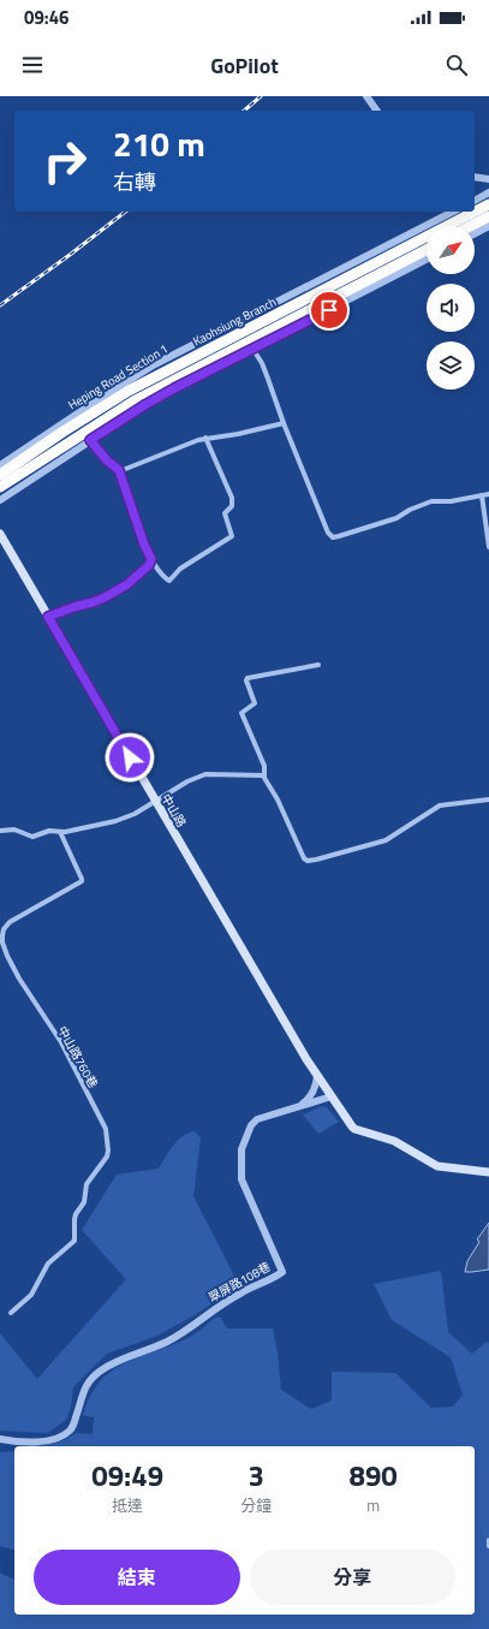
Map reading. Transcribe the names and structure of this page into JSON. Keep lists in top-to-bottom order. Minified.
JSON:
{"streets":{"highway":["Kaohsiung Branch"],"main road":["中山路"],"street":["Heping Road Section 1","中山路760巷","翠屏路108巷"]},"crossings":[["中山路","翠屏路108巷"]],"north":"top right","page":{"status":"09:46","header":"GoPilot","turn":["210 m","右轉"],"eta":["09:49","抵達","3","分鐘","890","m"],"buttons":["結束","分享"]}}
